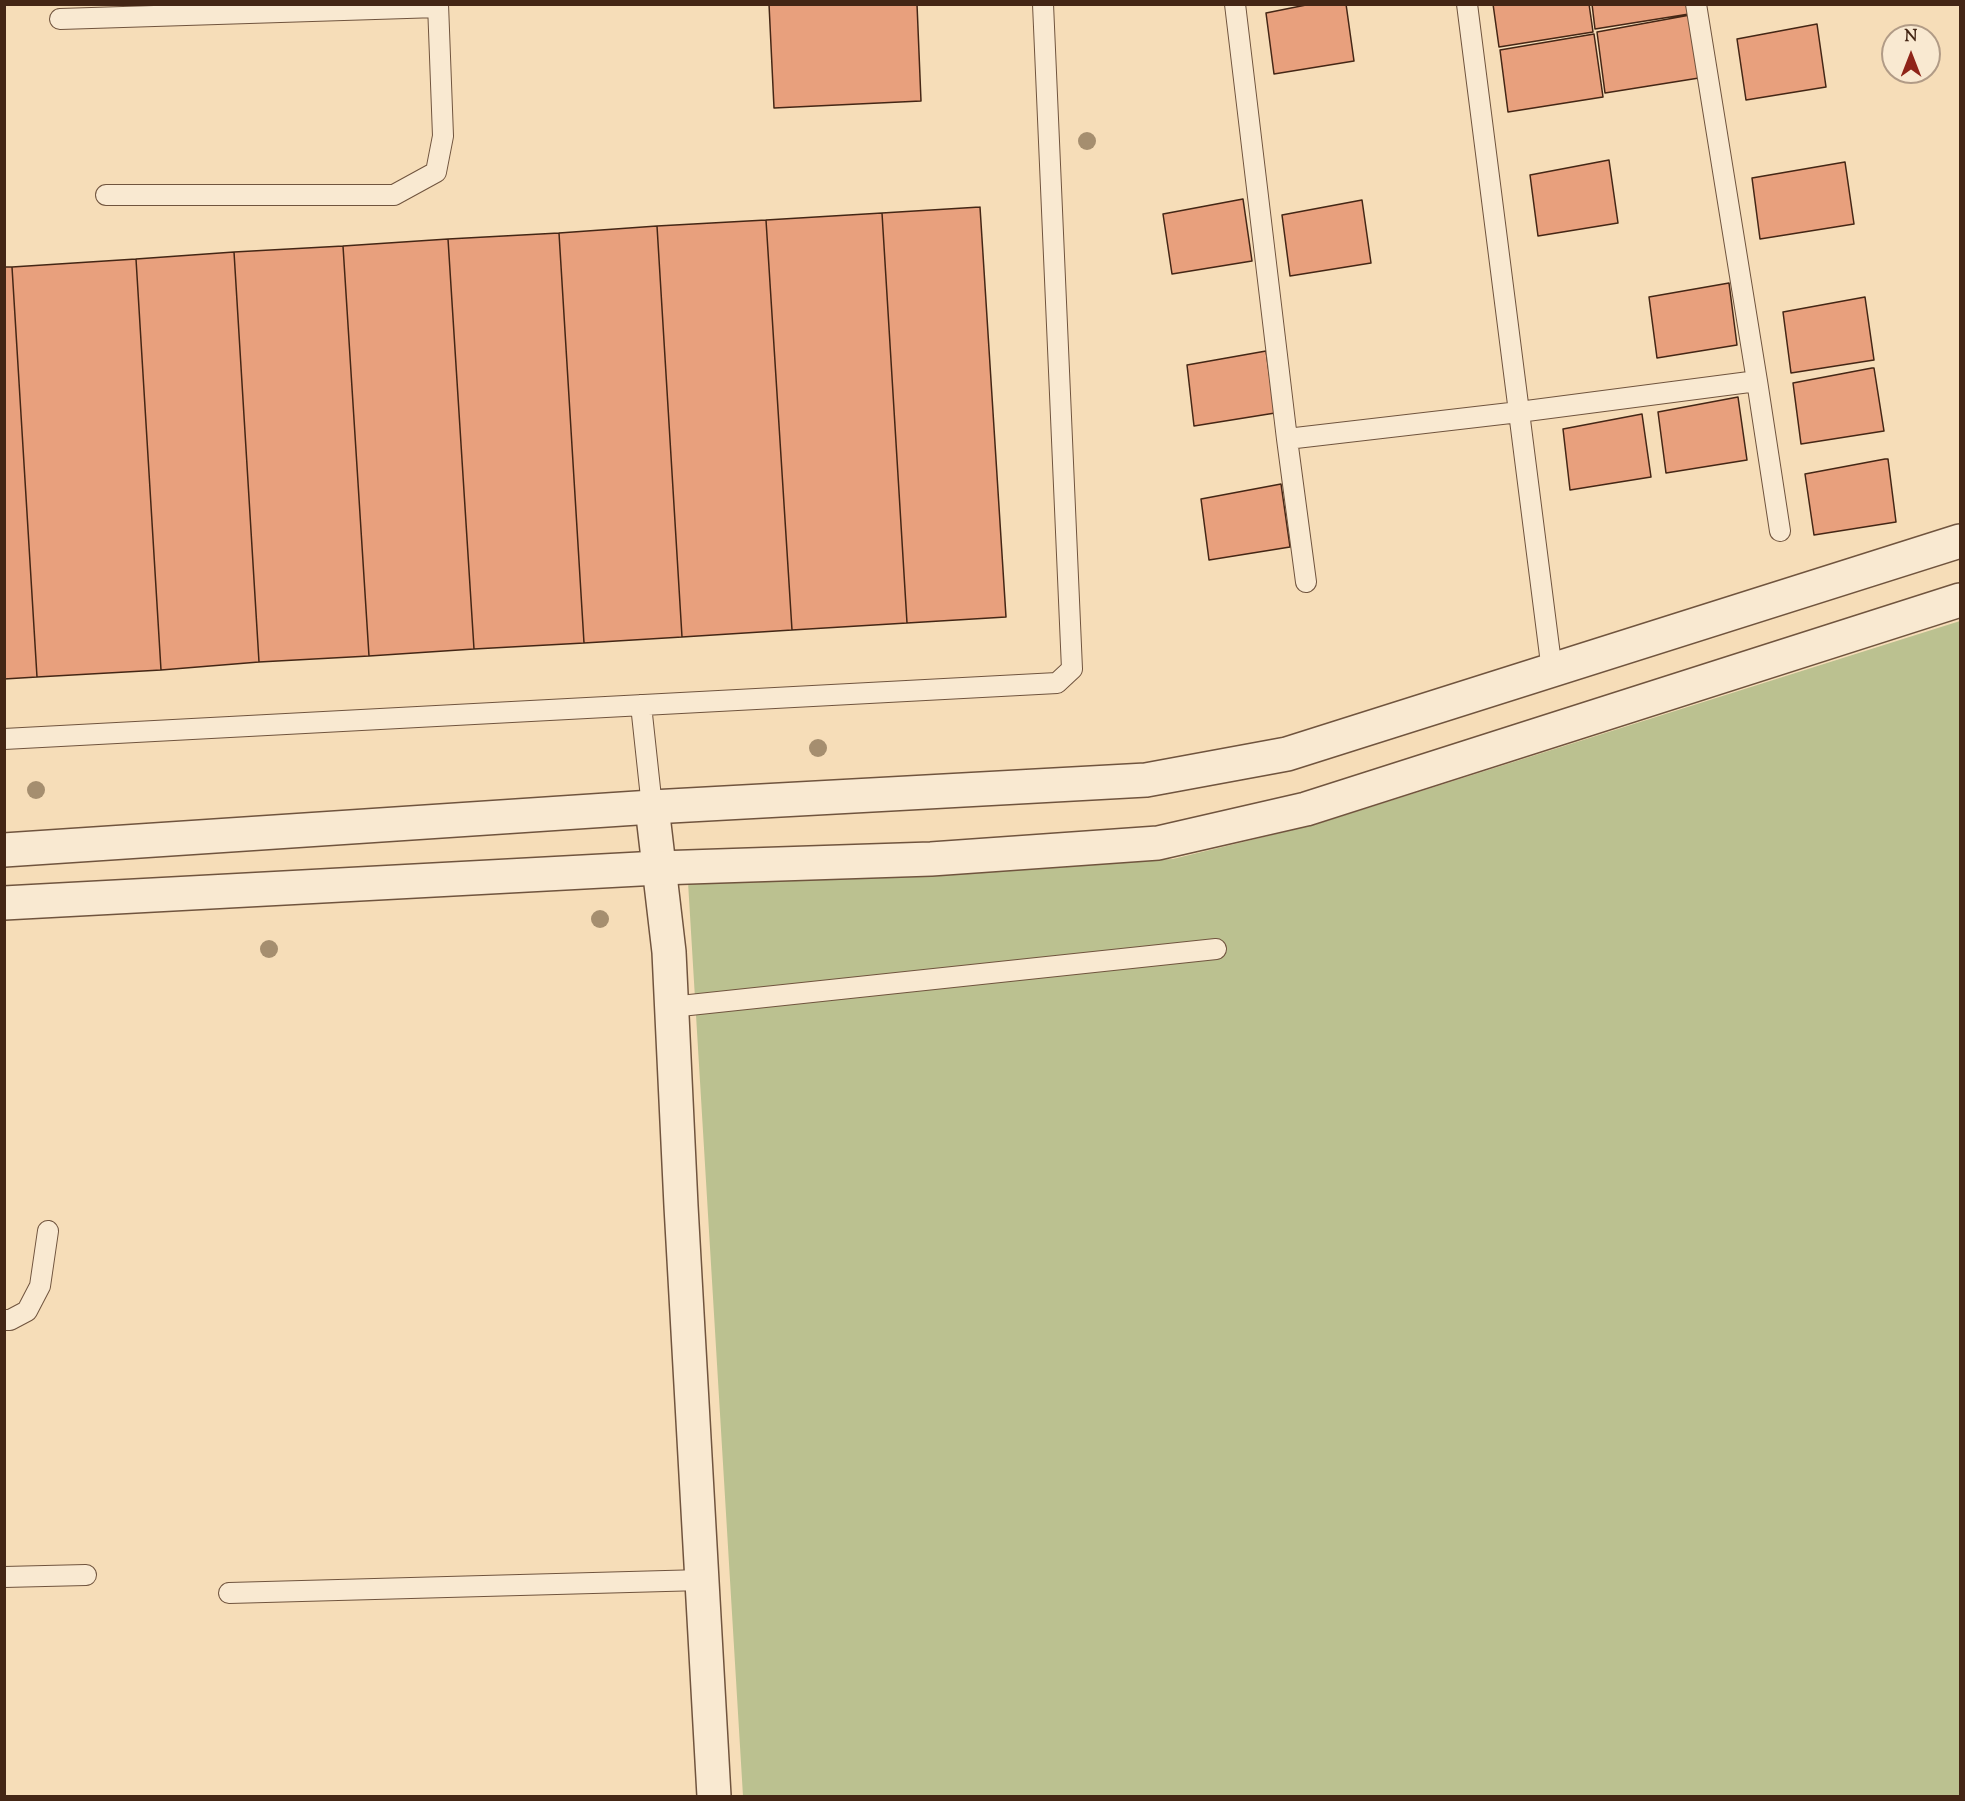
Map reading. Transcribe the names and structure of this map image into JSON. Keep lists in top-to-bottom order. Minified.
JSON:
{"north":"top"}
